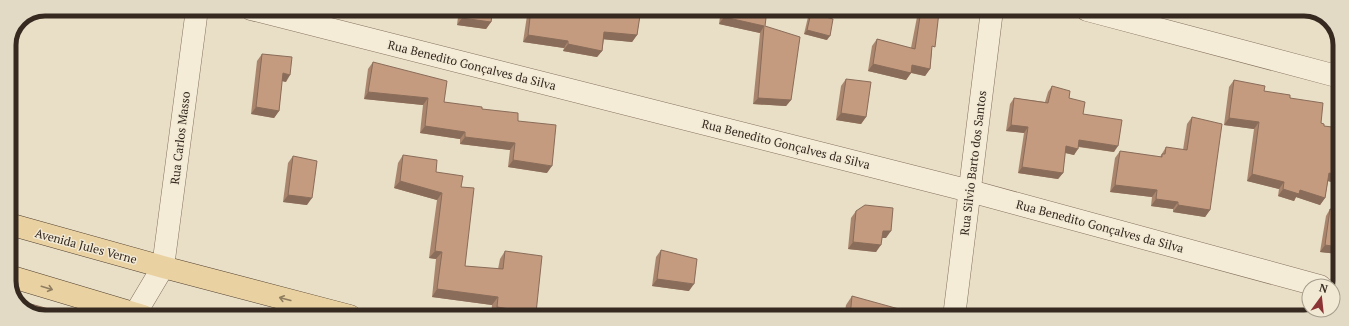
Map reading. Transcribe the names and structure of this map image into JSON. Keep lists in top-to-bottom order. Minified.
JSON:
{"streets":{"main road":["Avenida Jules Verne"],"street":["Rua Benedito Gonçalves da Silva","Rua Carlos Masso","Rua Silvio Barto dos Santos"]},"crossings":[["Rua Benedito Gonçalves da Silva","Rua Silvio Barto dos Santos"],["Rua Carlos Masso","Avenida Jules Verne"]],"one_way":["Avenida Jules Verne"],"north":"top"}
